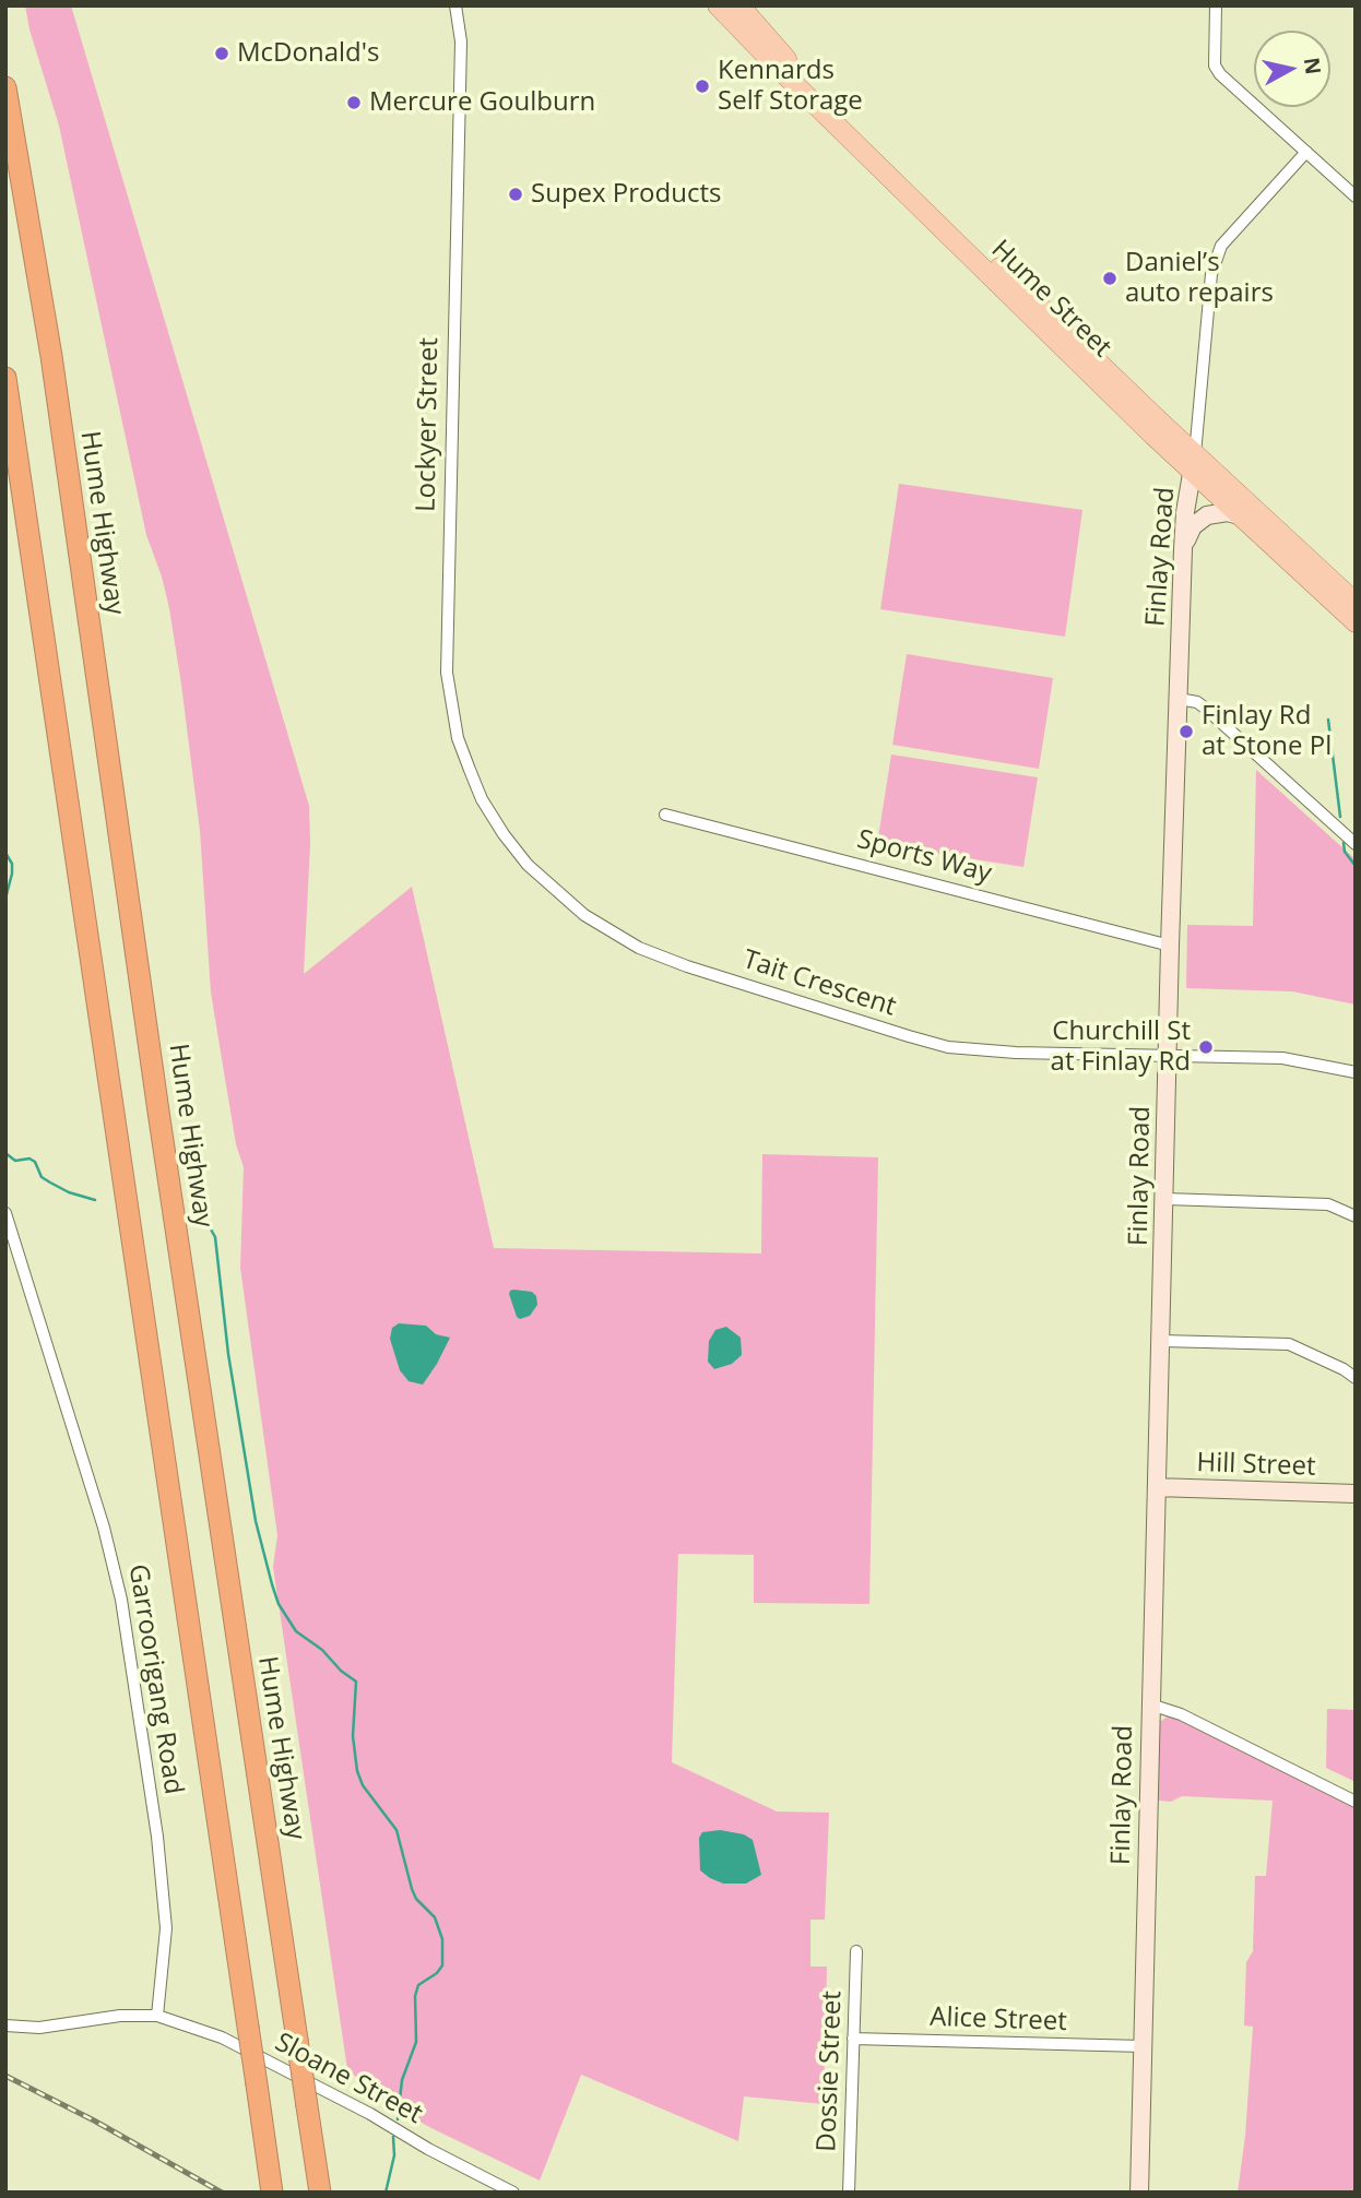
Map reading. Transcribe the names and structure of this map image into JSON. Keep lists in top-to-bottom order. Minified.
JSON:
{"streets":{"highway":["Hume Highway"],"main road":["Hume Street"],"street":["Lockyer Street","Finlay Road","Sports Way","Tait Crescent","Hill Street","Garroorigang Road","Alice Street","Dossie Street","Sloane Street"]},"crossings":[["Hume Street","Finlay Road"],["Lockyer Street","Tait Crescent"],["Finlay Road","Sports Way"],["Finlay Road","Tait Crescent"],["Finlay Road","Hill Street"],["Finlay Road","Alice Street"],["Garroorigang Road","Sloane Street"],["Alice Street","Dossie Street"]],"places":["McDonald's","Kennards Self Storage","Mercure Goulburn","Supex Products","Daniel’s auto repairs","Finlay Rd at Stone Pl","Churchill St at Finlay Rd"],"north":"right"}
